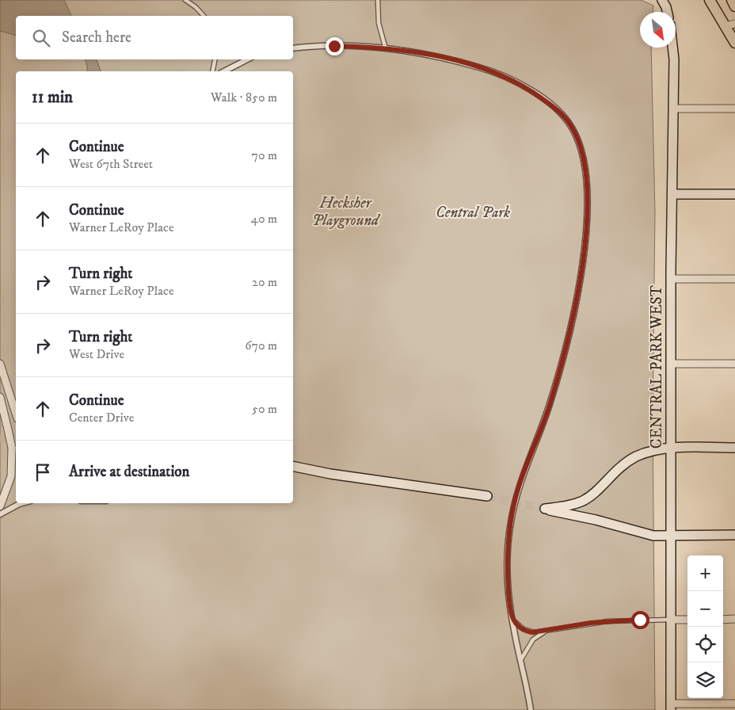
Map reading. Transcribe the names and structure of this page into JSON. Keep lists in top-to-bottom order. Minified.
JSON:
{"streets":{"main road":["CENTRAL PARK WEST"]},"parks":["Hecksher Playground","Central Park"],"north":"bottom right","page":{"search":"Search here","heading":["11 min","Walk · 850 m"],"list":[["Continue","West 67th Street","70 m"],["Continue","Warner LeRoy Place","40 m"],["Turn right","Warner LeRoy Place","20 m"],["Turn right","West Drive","670 m"],["Continue","Center Drive","50 m"],"Arrive at destination"],"map_buttons":["+","−"]}}
